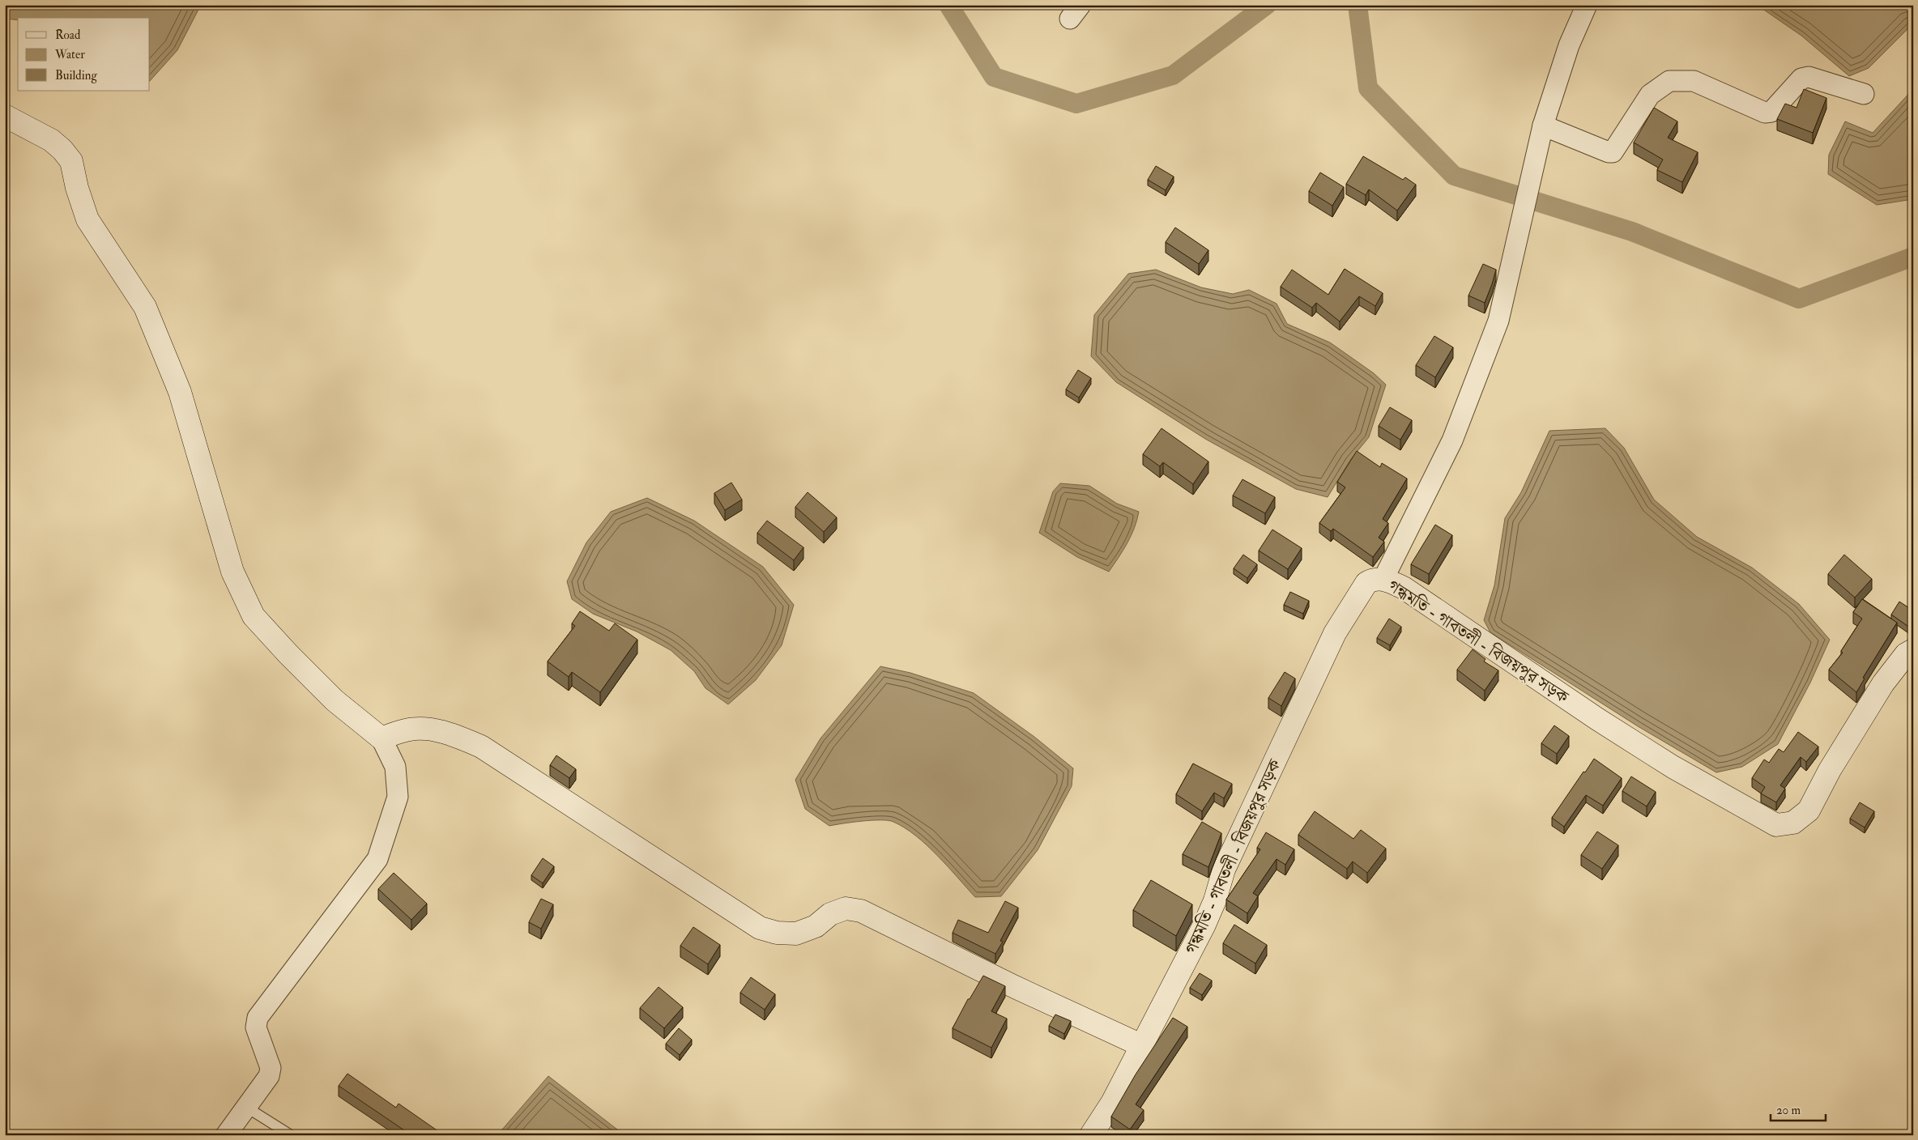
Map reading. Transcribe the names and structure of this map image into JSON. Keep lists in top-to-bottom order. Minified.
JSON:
{"streets":{"street":["গন্ধমতি - গাবতলী - বিজয়পুর সড়ক"]},"legend":["Road","Water","Building"],"scale_bar":"20 m"}
